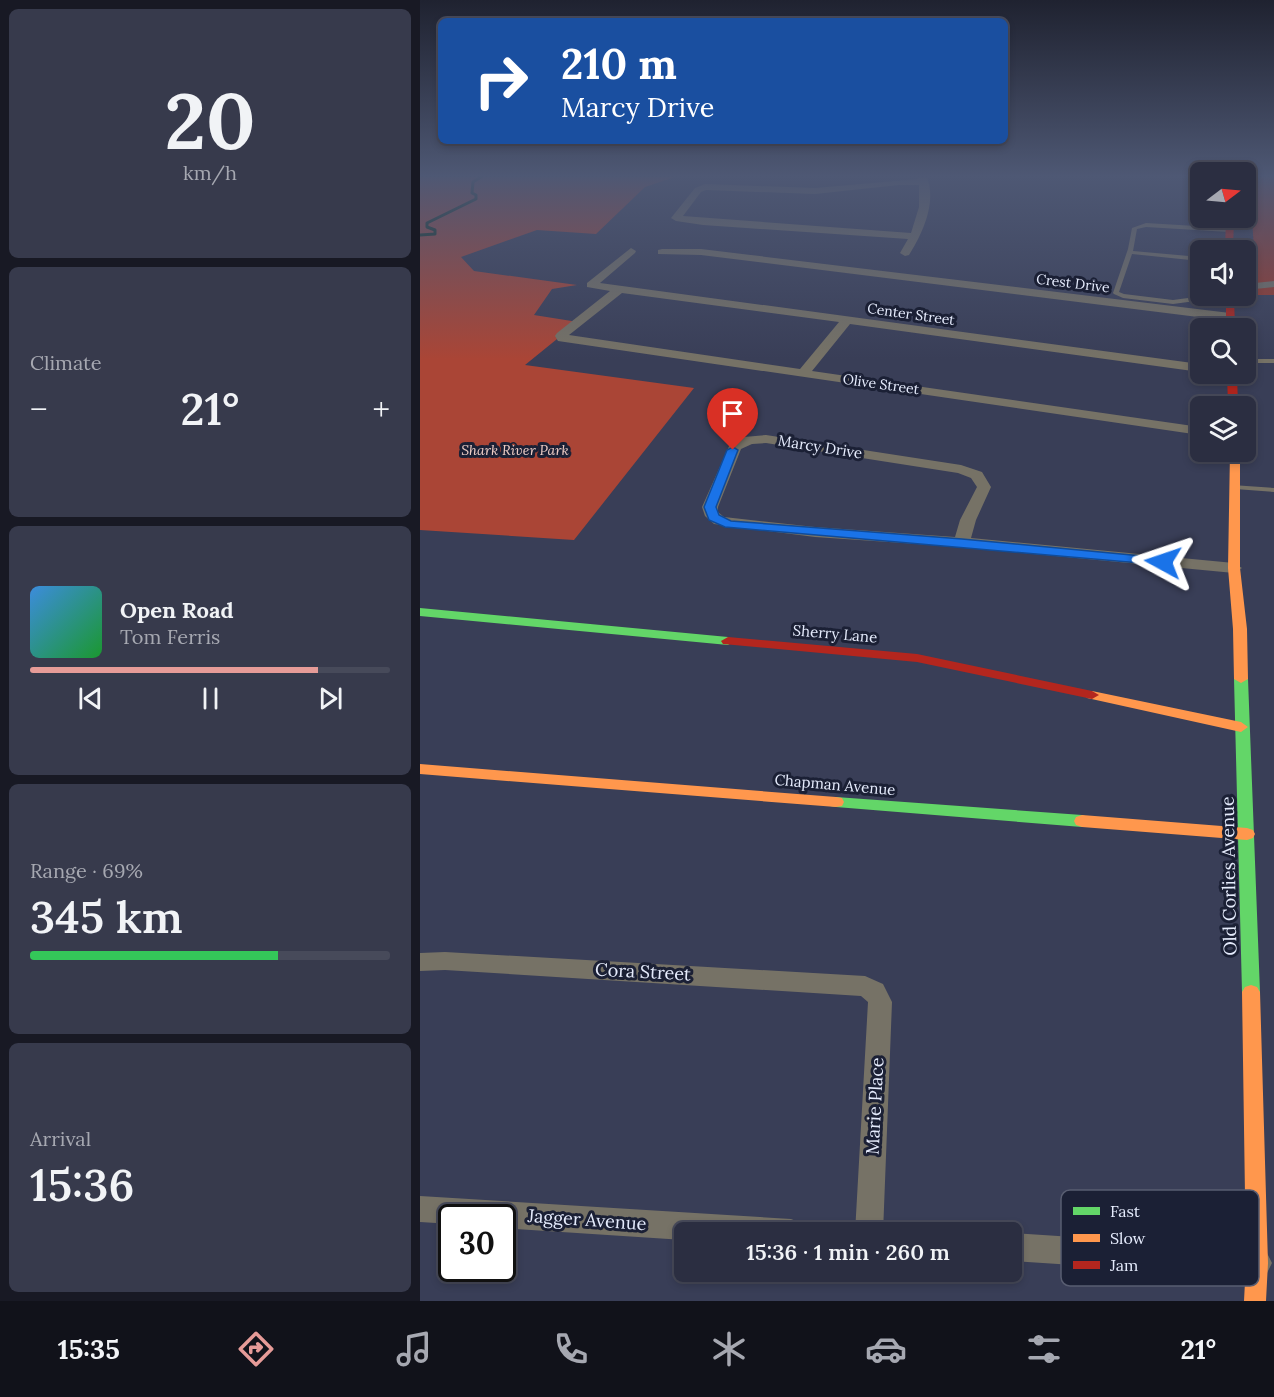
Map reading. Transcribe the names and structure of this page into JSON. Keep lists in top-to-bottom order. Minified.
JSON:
{"streets":{"street":["Crest Drive","Center Street","Olive Street","Marcy Drive","Sherry Lane","Chapman Avenue","Old Corlies Avenue","Cora Street","Marie Place","Jagger Avenue"]},"crossings":[["Center Street","Olive Street"],["Marcy Drive","Old Corlies Avenue"],["Sherry Lane","Old Corlies Avenue"],["Chapman Avenue","Old Corlies Avenue"],["Cora Street","Marie Place"]],"parks":["Shark River Park"],"legend":["Fast","Slow","Jam"],"north":"right","page":{"tile":[["20","km/h"],"Climate",["Range · 69%","345 km"],["Arrival","15:36"]],"turn":["210 m","Marcy Drive"],"heat":["−","21°","+"],"song":["Open Road","Tom Ferris"],"limit":"30","trip":"15:36 · 1 min · 260 m","tabs":["15:35","21°"]}}
